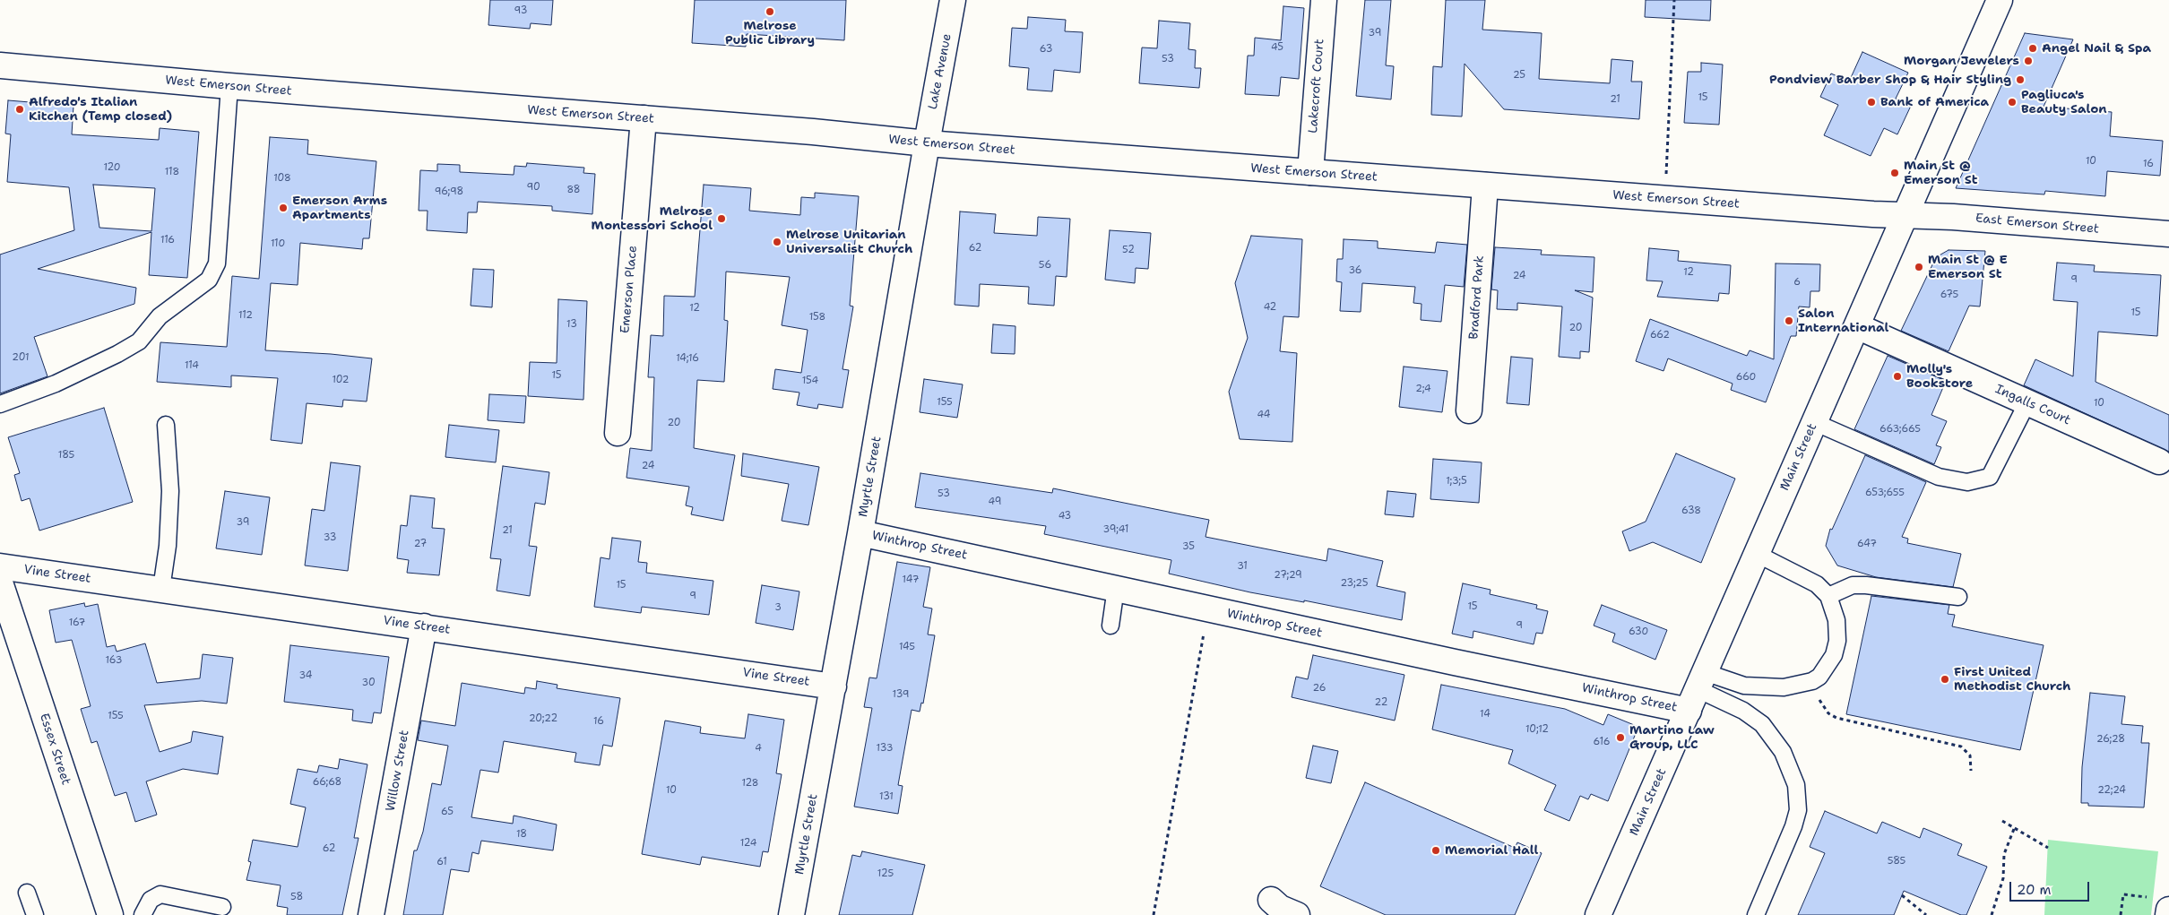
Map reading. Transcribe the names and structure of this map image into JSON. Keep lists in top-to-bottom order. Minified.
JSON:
{"streets":{"street":["Lake Avenue","West Emerson Street","Lakecroft Court","East Emerson Street","Emerson Place","Bradford Park","Ingalls Court","Main Street","Myrtle Street","Winthrop Street","Vine Street","Essex Street","Willow Street"]},"crossings":[["Lake Avenue","West Emerson Street"],["Lake Avenue","Myrtle Street"],["West Emerson Street","Lakecroft Court"],["West Emerson Street","East Emerson Street"],["West Emerson Street","Emerson Place"],["West Emerson Street","Bradford Park"],["West Emerson Street","Main Street"],["West Emerson Street","Myrtle Street"],["East Emerson Street","Main Street"],["Ingalls Court","Main Street"],["Main Street","Winthrop Street"],["Myrtle Street","Winthrop Street"],["Myrtle Street","Vine Street"],["Vine Street","Willow Street"]],"places":["Melrose Public Library","Angel Nail & Spa","Morgan Jewelers","Pondview Barber Shop & Hair Styling","Bank of America","Pagliuca's Beauty Salon","Alfredo's Italian Kitchen (Temp closed)","Main St @ Emerson St","Emerson Arms Apartments","Melrose Montessori School","Melrose Unitarian Universalist Church","Main St @ E Emerson St","Salon International","Molly's Bookstore","First United Methodist Church","Martino Law Group, LLC","Memorial Hall"],"house_numbers":["93","39","45","63","53","25","15","21","10","16","120","118","108","90","88","96;98","116","110","62","52","56","36","12","24","9","6","675","42","12","15","112","158","13","20","662","201","14;16","114","15","660","102","154","2;4","155","10","44","20","663;665","185","24","1;3;5","653;655","53","49","638","43","39","39;41","21","33","27","647","35","31","27;29","147","23;25","15","9","15","3","167","9","630","145","163","34","30","26","139","22","14","155","20;22","16","10;12","26;28","616","4","133","66;68","128","10","22;24","131","65","18","124","62","585","61","125","58"],"scale_bar":"20 m"}
